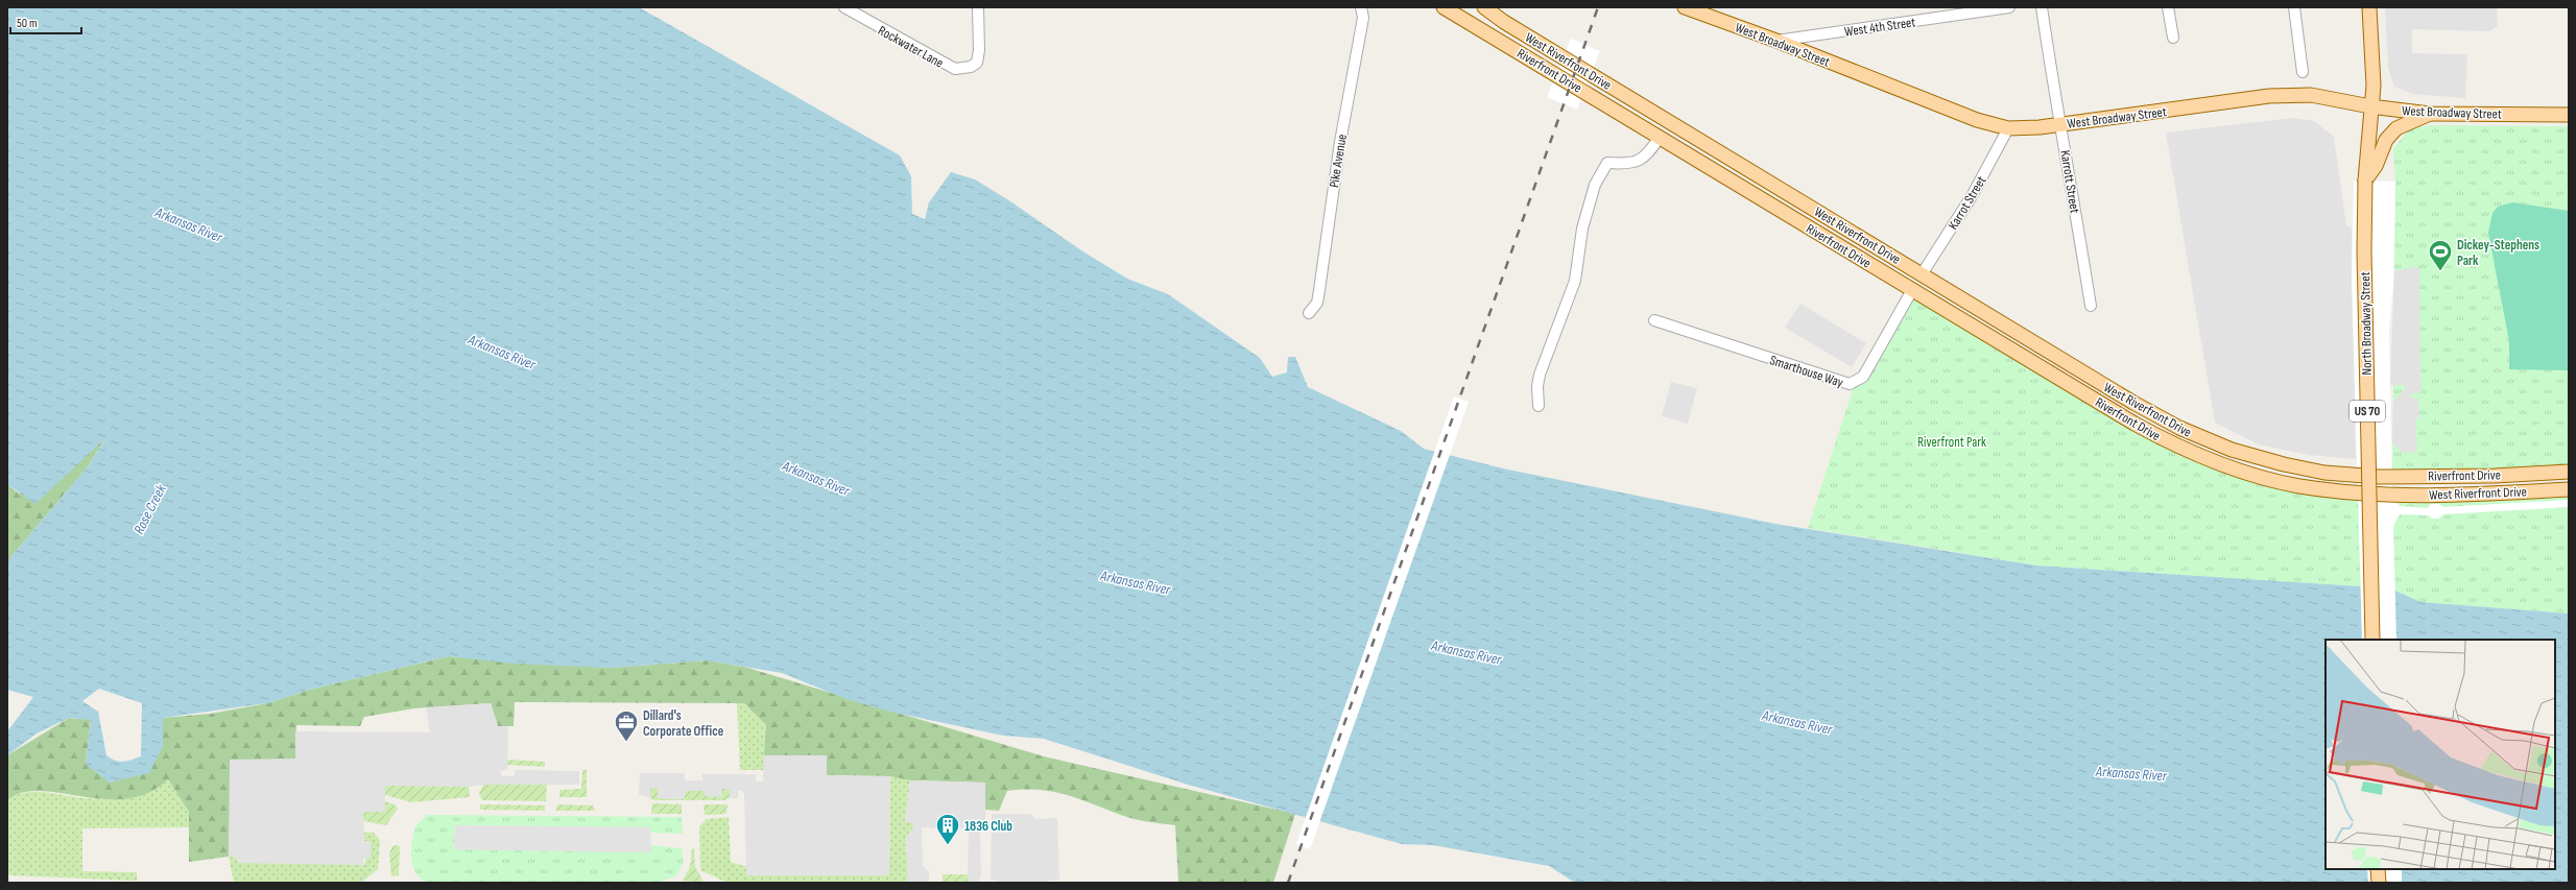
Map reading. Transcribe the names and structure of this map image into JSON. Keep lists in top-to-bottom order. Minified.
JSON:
{"streets":{"main road":["West Broadway Street","West Riverfront Drive","Riverfront Drive","North Broadway Street","US 70"],"street":["West 4th Street","Rockwater Lane","Pike Avenue","Karrott Street","Karrot Street","Smarthouse Way"]},"crossings":[["West 4th Street","West Broadway Street"],["West Broadway Street","Karrott Street"],["West Broadway Street","Karrot Street"],["West Broadway Street","North Broadway Street"],["West Riverfront Drive","Riverfront Drive"],["West Riverfront Drive","Karrot Street"],["Riverfront Drive","Smarthouse Way"]],"water":["Arkansas River","Rose Creek"],"parks":["Riverfront Park"],"places":{"sports":["Dickey-Stephens Park"],"office":["Dillard's Corporate Office"],"building":["1836 Club"]},"scale_bar":"50 m"}
